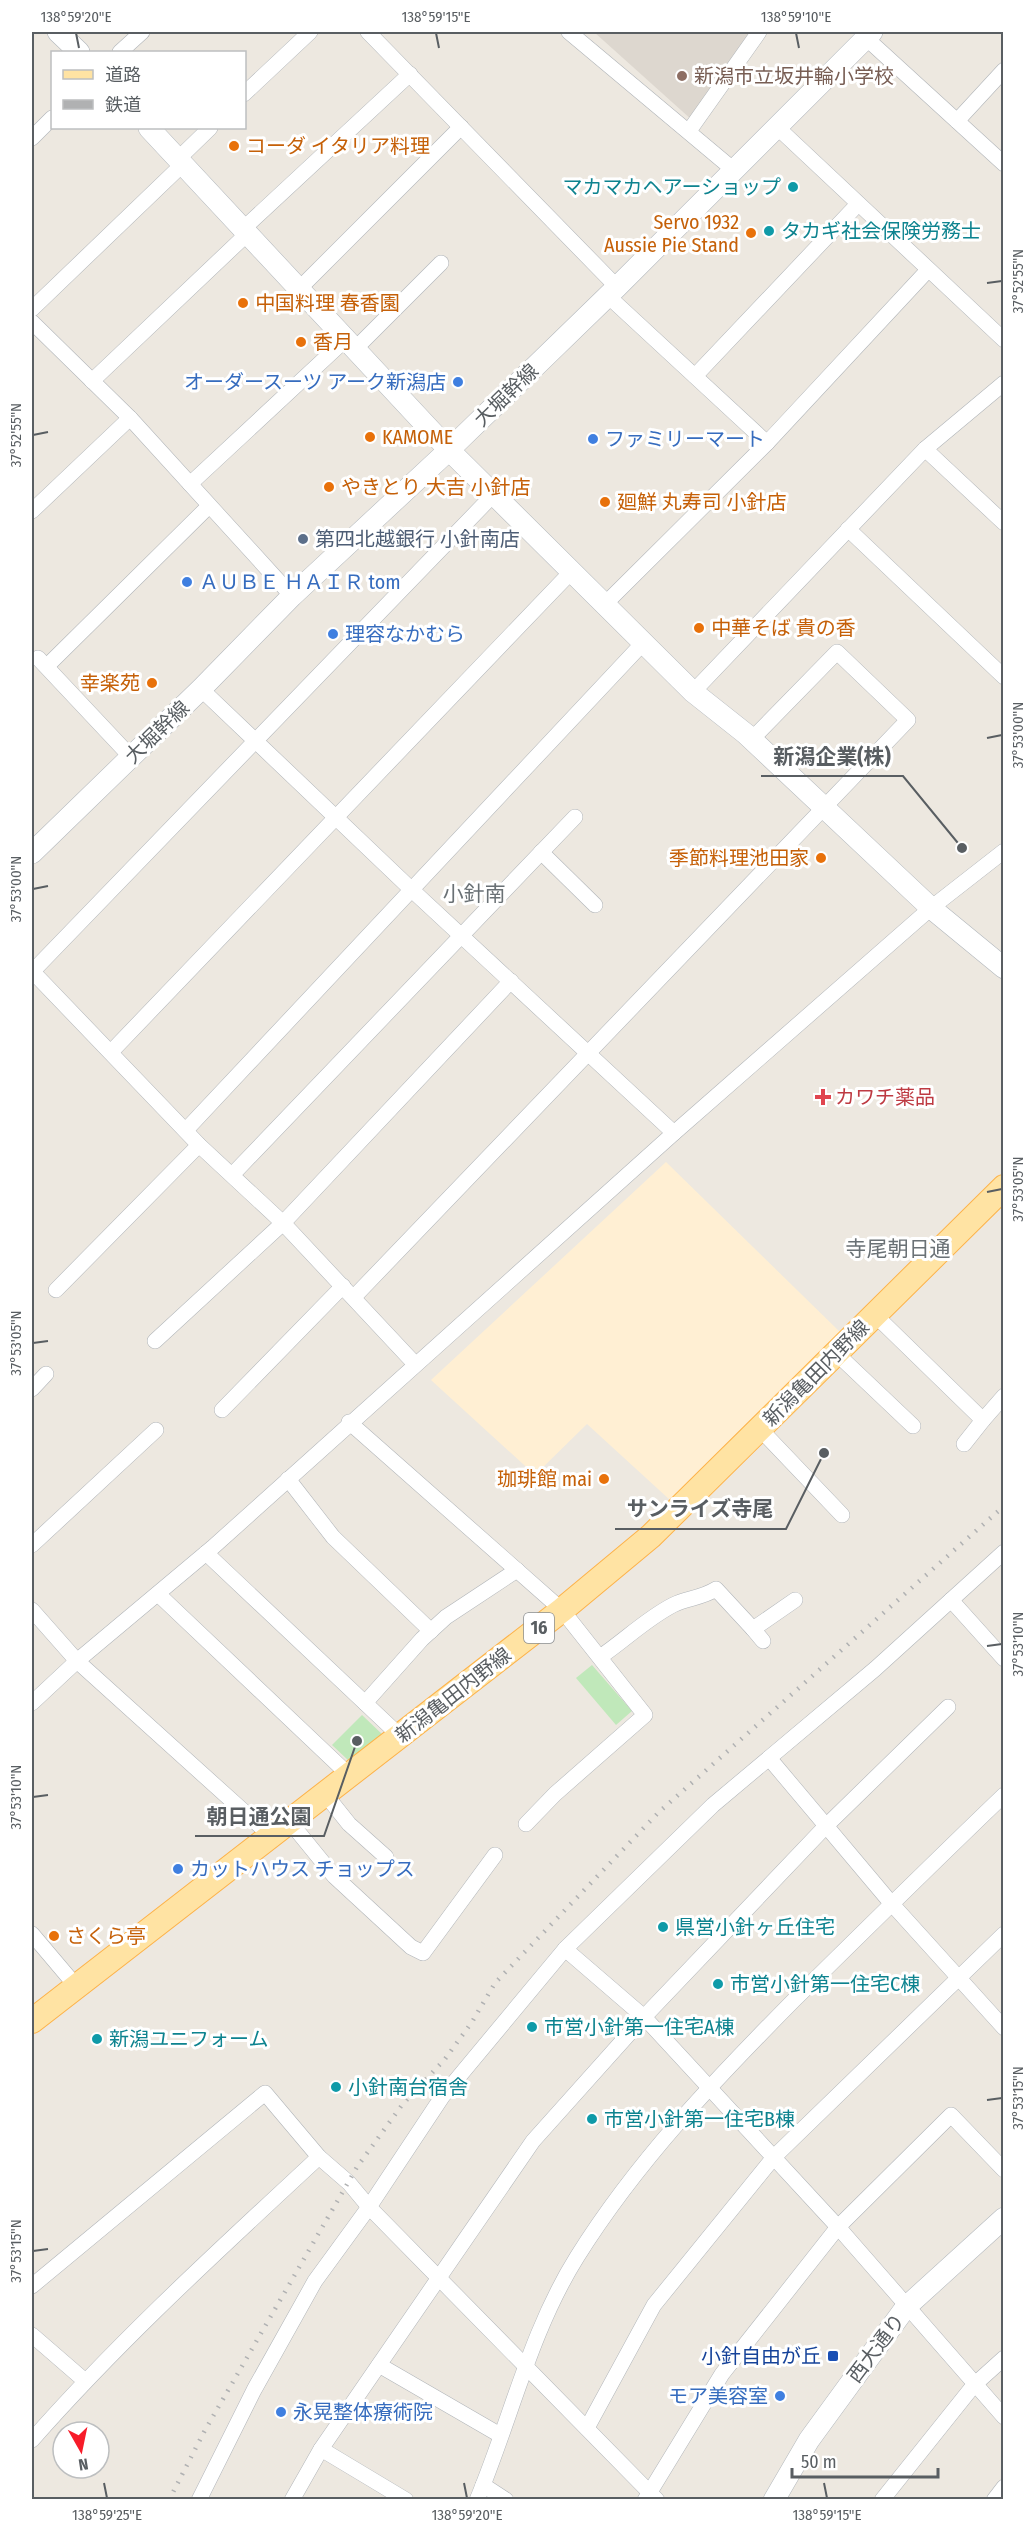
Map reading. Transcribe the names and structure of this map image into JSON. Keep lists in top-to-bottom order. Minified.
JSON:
{"streets":{"main road":["新潟亀田内野線","16"],"street":["大堀幹線","西大通り"]},"districts":["小針南","寺尾朝日通"],"places":{"other":["新潟市立坂井輪小学校","コーダ イタリア料理","マカマカヘアーショップ","タカギ社会保険労務士","Servo 1932 Aussie Pie Stand","中国料理 春香園","香月","オーダースーツ アーク新潟店","KAMOME","ファミリーマート","やきとり 大吉 小針店","廻鮮 丸寿司 小針店","第四北越銀行 小針南店","ＡＵＢＥ ＨＡＩＲ tom","中華そば 貴の香","理容なかむら","幸楽苑","新潟企業(株)","季節料理池田家","サンライズ寺尾","珈琲館 mai","朝日通公園","カットハウス チョップス","県営小針ヶ丘住宅","さくら亭","市営小針第一住宅C棟","市営小針第一住宅A棟","新潟ユニフォーム","小針南台宿舎","市営小針第一住宅B棟","モア美容室","永晃整体療術院"],"health":["カワチ薬品"],"transit":["小針自由が丘"]},"legend":["道路","鉄道"],"scale_bar":"50 m","north":"bottom","coordinates":["138°59'20\"E","138°59'15\"E","138°59'10\"E","37°52'55\"N","37°53'00\"N","37°53'05\"N","37°53'10\"N","37°53'15\"N","138°59'25\"E"]}
